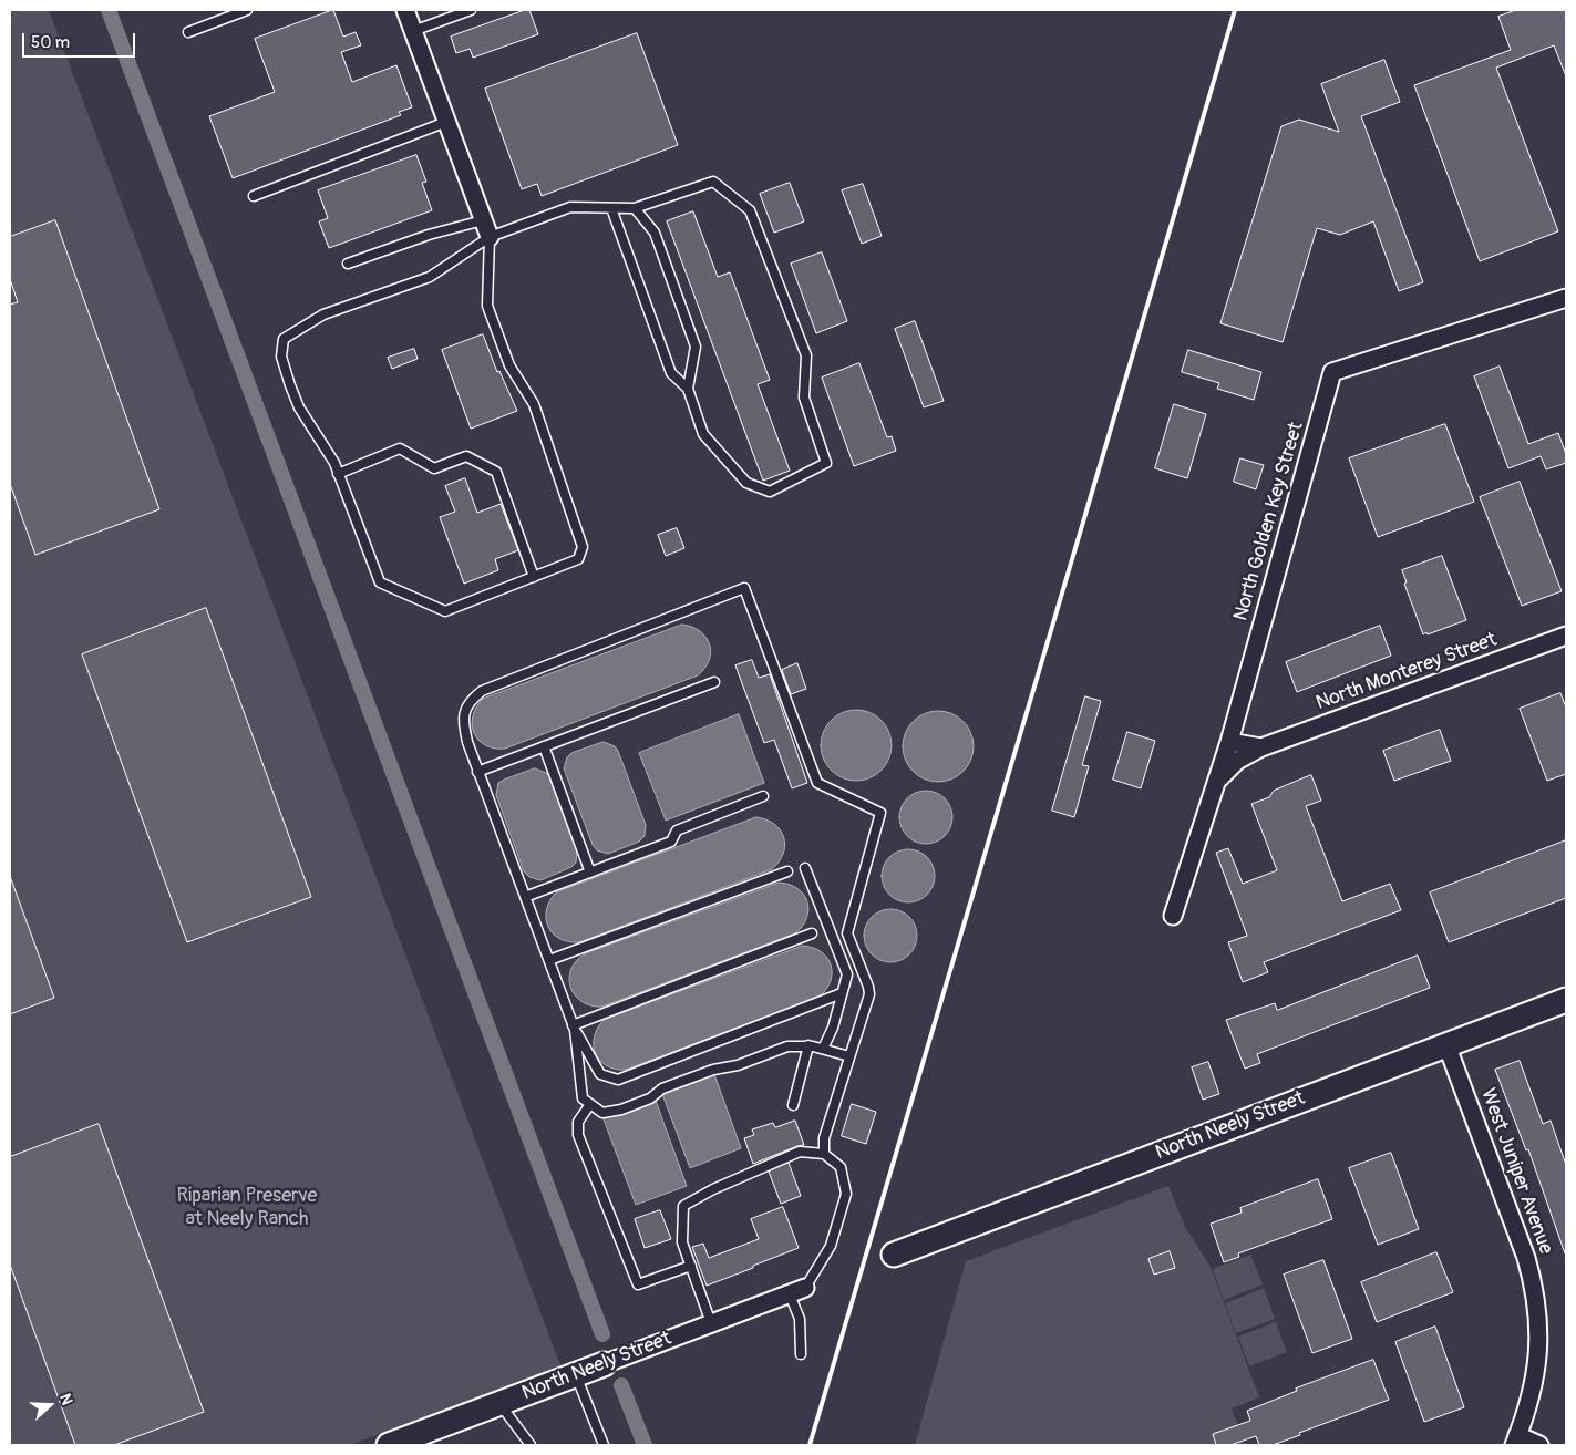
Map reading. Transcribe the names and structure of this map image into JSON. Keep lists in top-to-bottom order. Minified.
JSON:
{"streets":{"street":["North Golden Key Street","North Monterey Street","North Neely Street","West Juniper Avenue"]},"crossings":[["North Golden Key Street","North Monterey Street"],["North Neely Street","West Juniper Avenue"]],"parks":["Riparian Preserve at Neely Ranch"],"scale_bar":"50 m","north":"right"}
